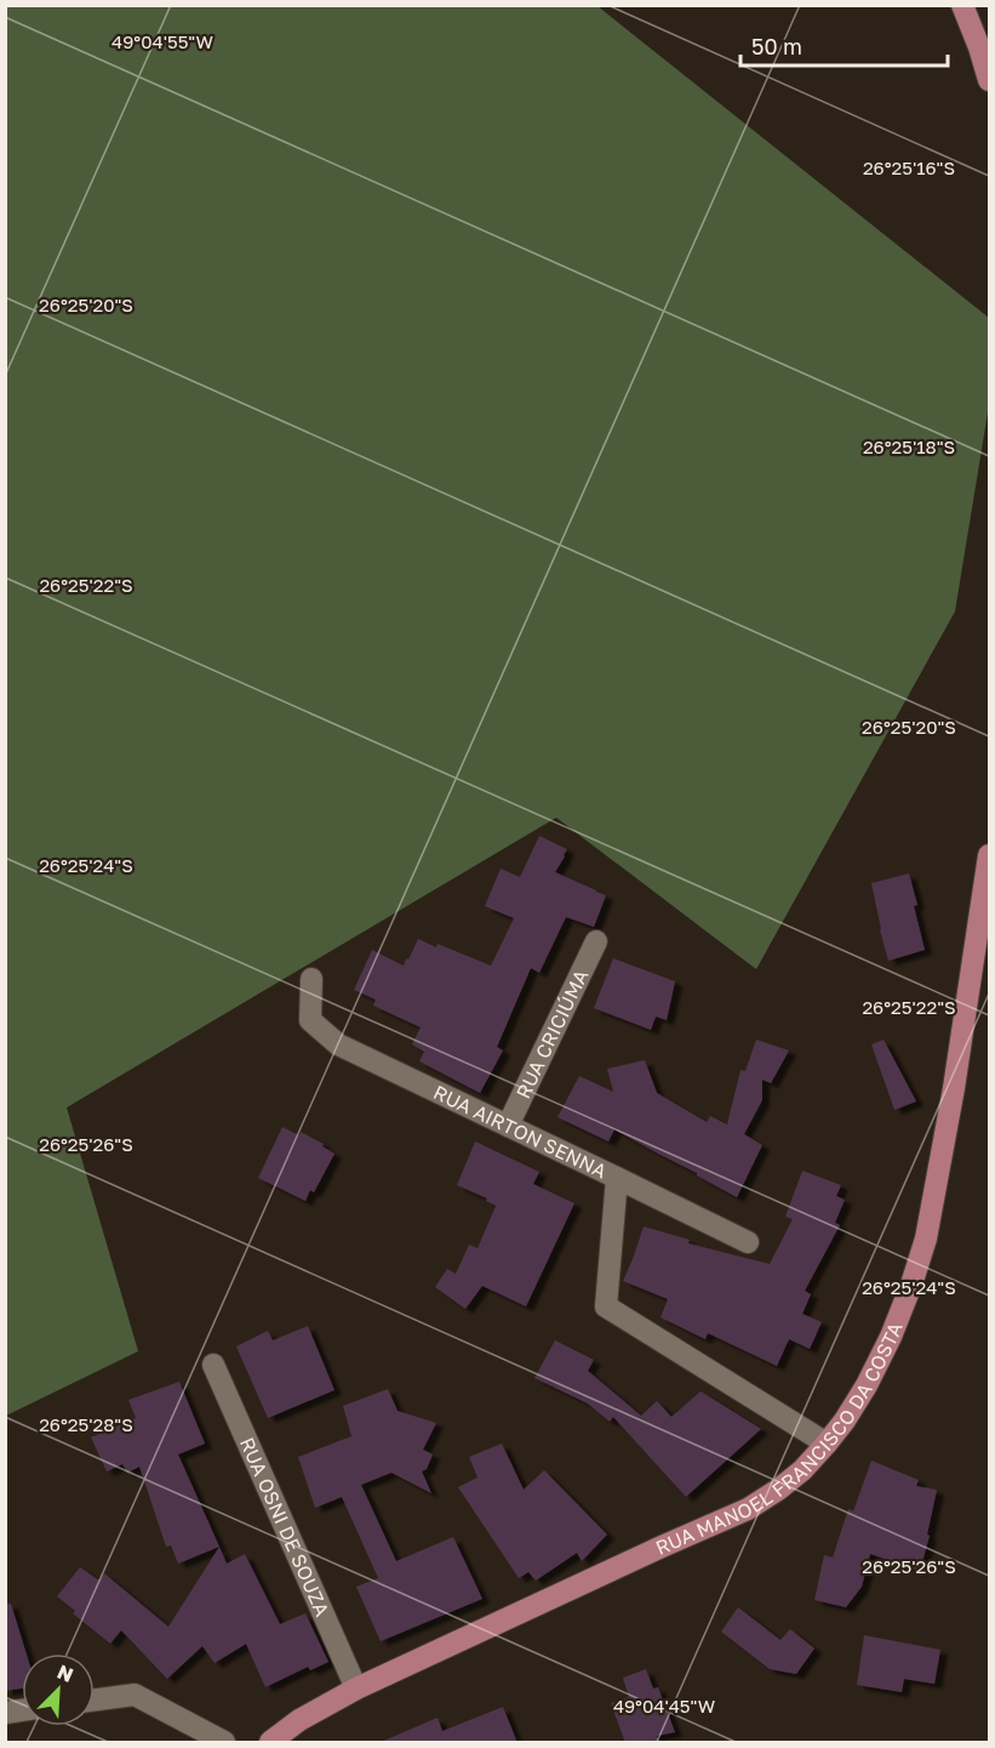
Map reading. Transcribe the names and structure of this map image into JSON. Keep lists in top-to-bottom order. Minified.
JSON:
{"streets":{"main road":["RUA MANOEL FRANCISCO DA COSTA"],"street":["RUA CRICIÚMA","RUA AIRTON SENNA","RUA OSNI DE SOUZA"]},"crossings":[["RUA CRICIÚMA","RUA AIRTON SENNA"],["RUA AIRTON SENNA","RUA MANOEL FRANCISCO DA COSTA"],["RUA MANOEL FRANCISCO DA COSTA","RUA OSNI DE SOUZA"]],"scale_bar":"50 m","north":"top right","coordinates":["49°04'55\"W","26°25'16\"S","26°25'20\"S","26°25'18\"S","26°25'22\"S","26°25'24\"S","26°25'26\"S","26°25'28\"S","49°04'45\"W"]}
